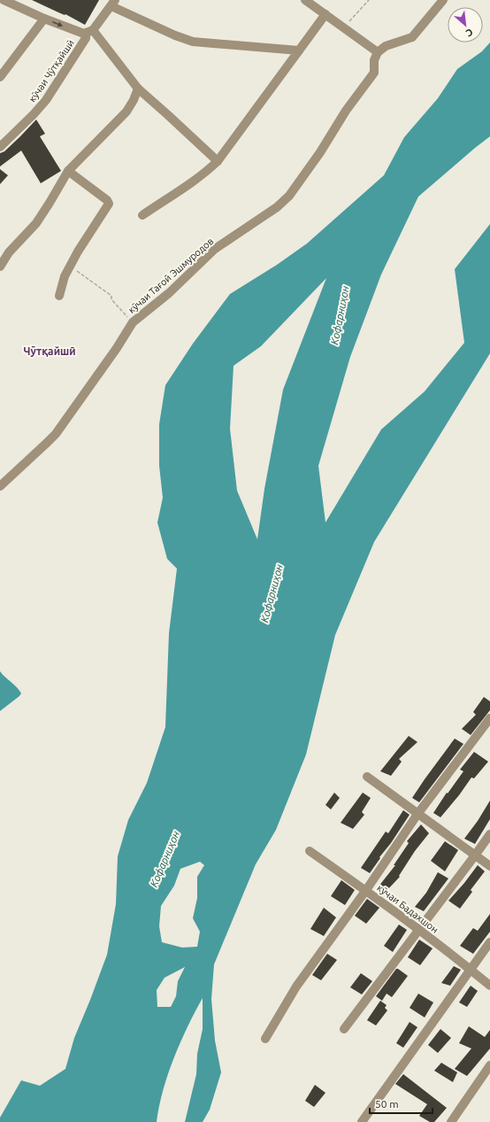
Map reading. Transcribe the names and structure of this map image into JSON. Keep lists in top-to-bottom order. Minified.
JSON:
{"streets":{"street":["кӯчаи Чӯтқайшӣ","кӯчаи Тағой Эшмуродов","кӯчаи Бадахшон"]},"districts":["Чӯтқайшӣ"],"water":["Кофарниҳон"],"scale_bar":"50 m","north":"bottom right"}
